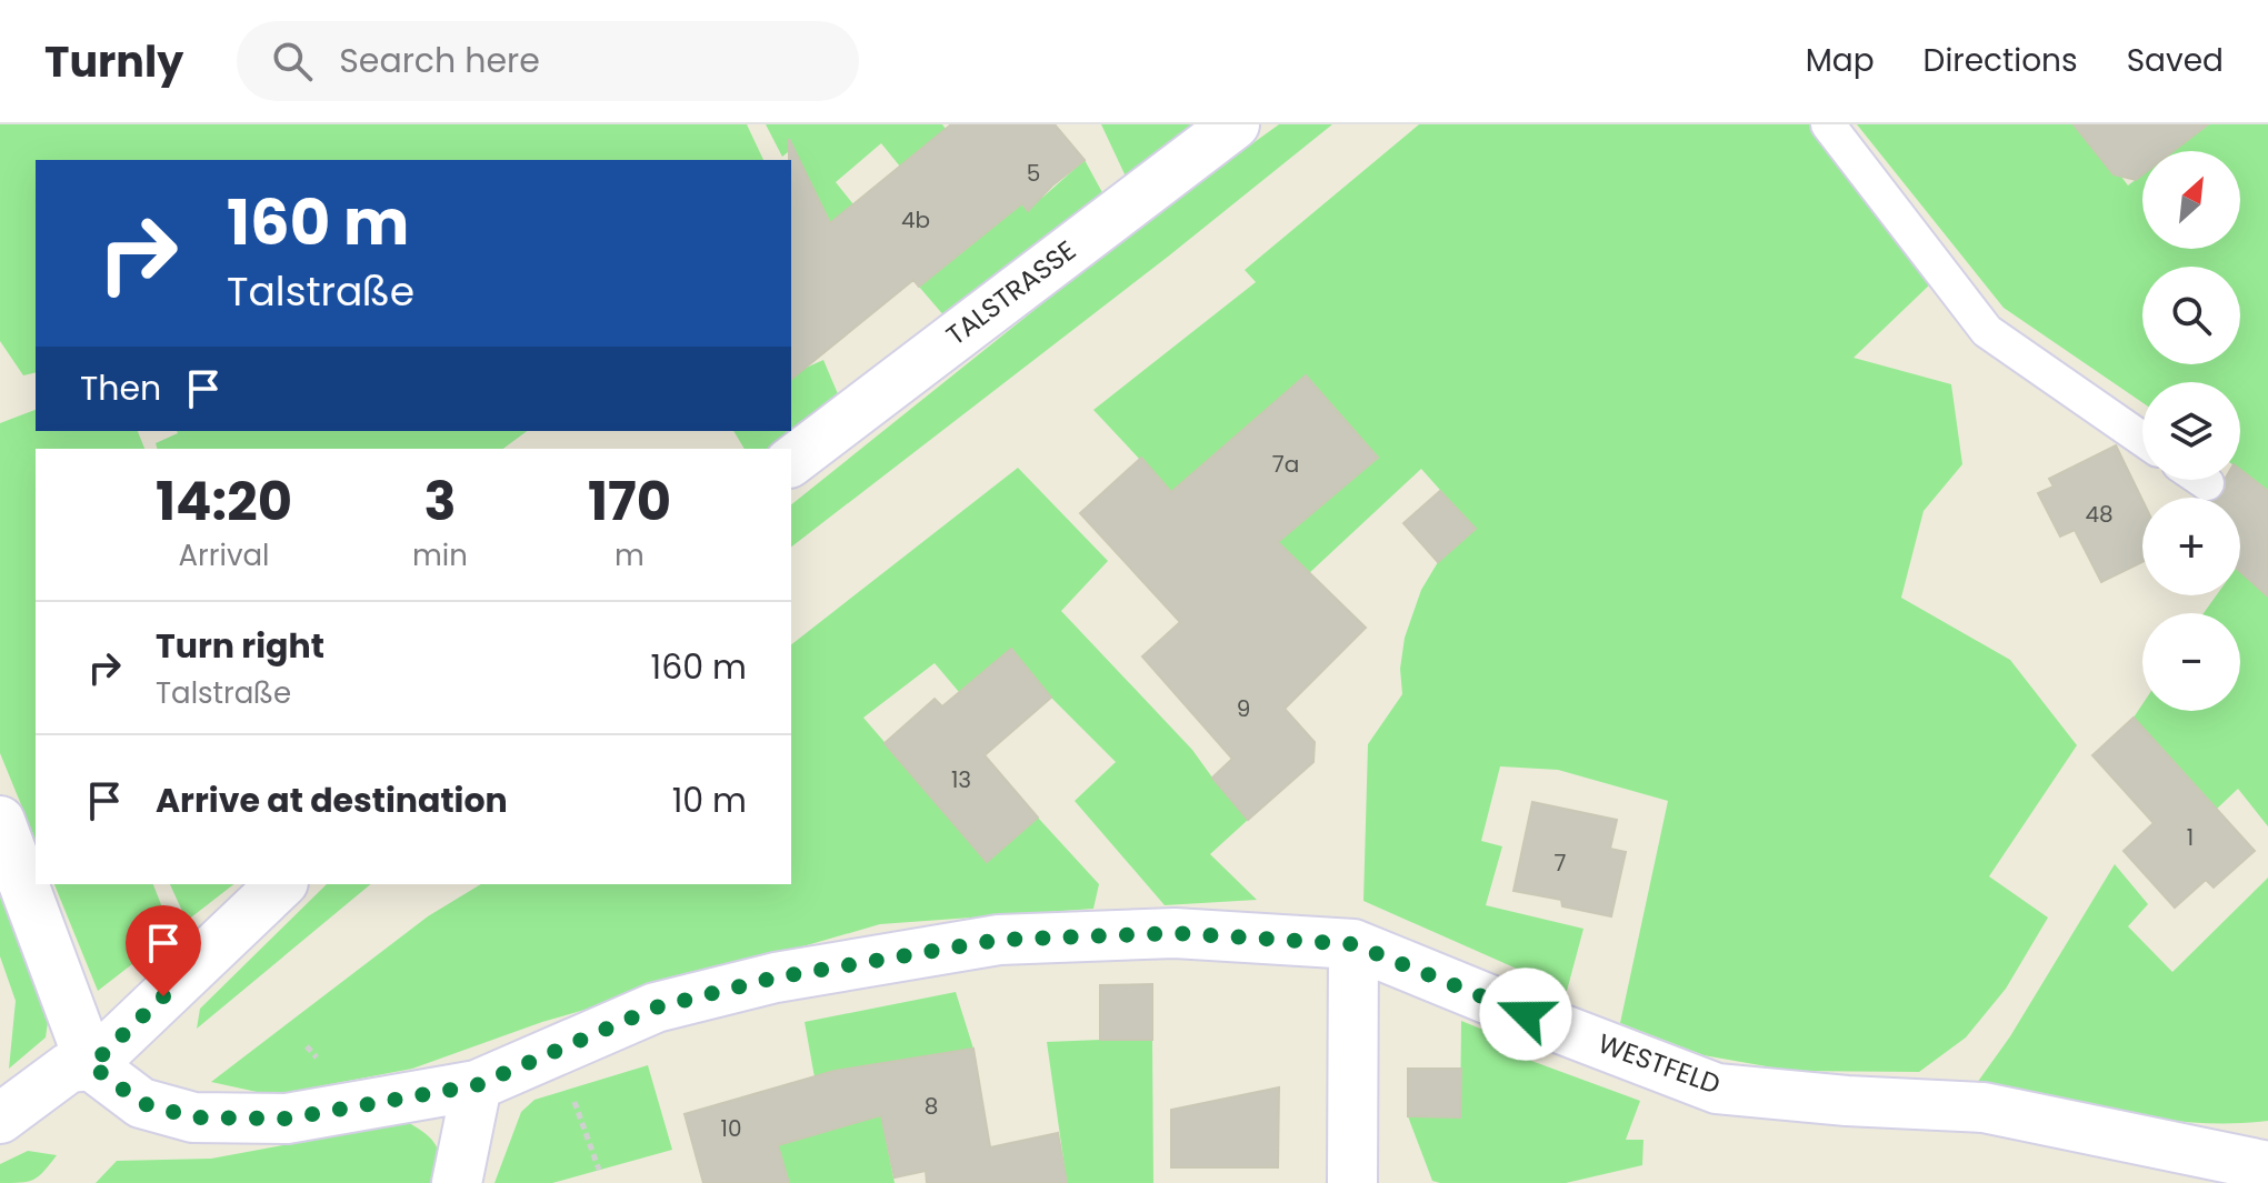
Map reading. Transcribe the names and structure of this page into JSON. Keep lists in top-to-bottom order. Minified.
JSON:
{"streets":{"street":["TALSTRASSE","WESTFELD"]},"house_numbers":["5","4b","7a","48","9","13","1","7","8","10"],"north":"top right","page":{"header":"Turnly","search":"Search here","nav":["Map","Directions","Saved"],"map_buttons":["+","−"],"turn":["160 m","Talstraße"],"then":"Then","eta":["14:20","Arrival","3","min","170","m"],"list":[{"name":"Turn right","note":"Talstraße","value":"160 m"},{"name":"Arrive at destination","value":"10 m"}]}}
